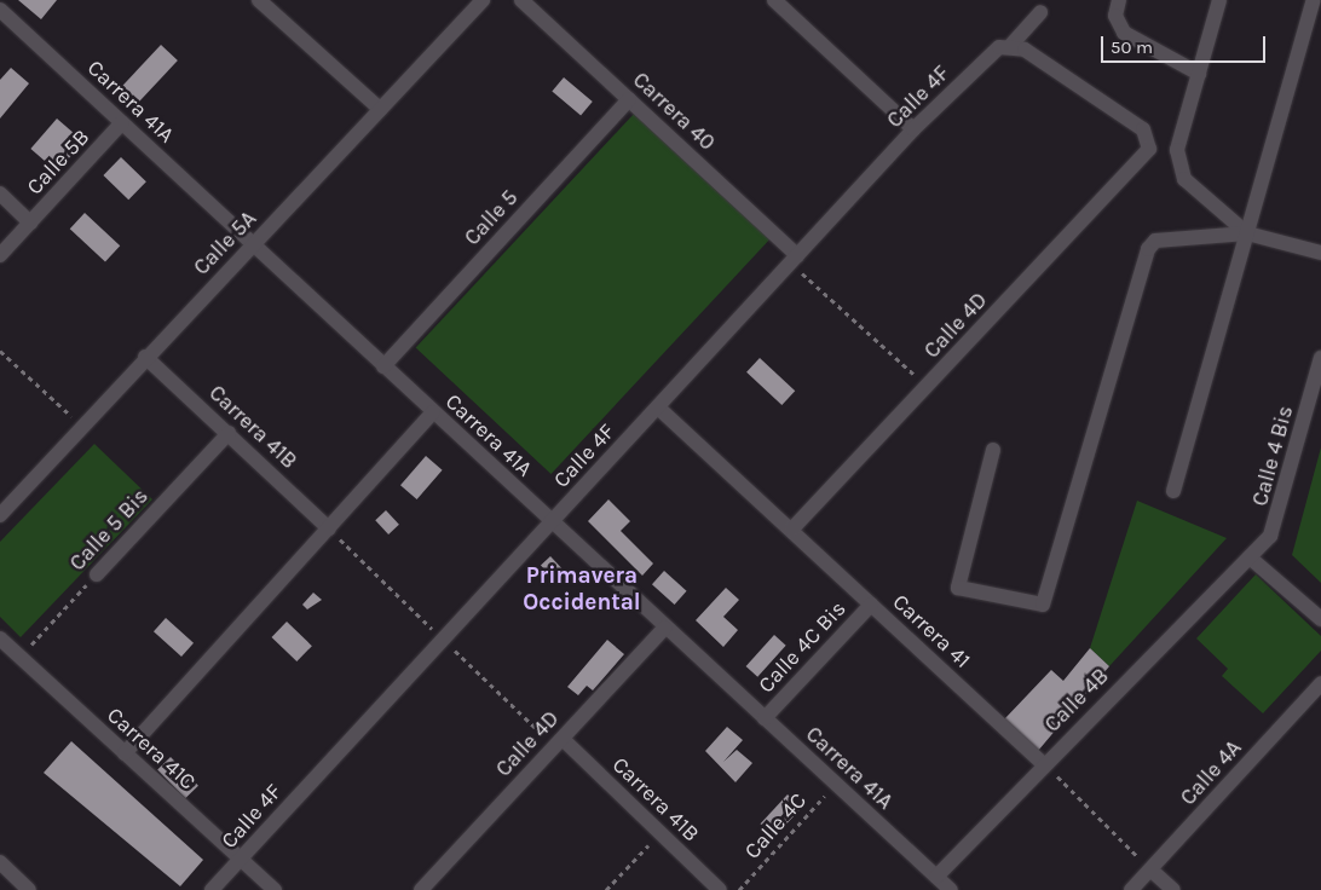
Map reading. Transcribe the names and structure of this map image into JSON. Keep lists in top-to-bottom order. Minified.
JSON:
{"streets":{"street":["Calle 4F","Carrera 41A","Carrera 40","Calle 5B","Calle 5","Calle 5A","Calle 4D","Carrera 41B","Calle 4 Bis","Calle 5 Bis","Carrera 41","Calle 4C Bis","Calle 4B","Carrera 41C","Calle 4A"],"path":["Calle 4C"]},"crossings":[["Calle 4F","Carrera 41A"],["Calle 4F","Carrera 40"],["Calle 4F","Calle 4D"],["Calle 4F","Carrera 41"],["Calle 4F","Carrera 41C"],["Carrera 41A","Calle 5B"],["Carrera 41A","Calle 5"],["Carrera 41A","Calle 5A"],["Carrera 41A","Calle 4D"],["Carrera 41A","Calle 4C Bis"],["Carrera 41A","Calle 4B"],["Carrera 41A","Calle 4C"],["Carrera 40","Calle 5"],["Calle 5A","Carrera 41B"],["Calle 4D","Carrera 41B"],["Calle 4D","Carrera 41"],["Carrera 41B","Calle 5 Bis"],["Calle 4 Bis","Calle 4B"],["Calle 5 Bis","Carrera 41C"],["Carrera 41","Calle 4C Bis"],["Carrera 41","Calle 4B"]],"districts":["Primavera Occidental"],"scale_bar":"50 m"}
